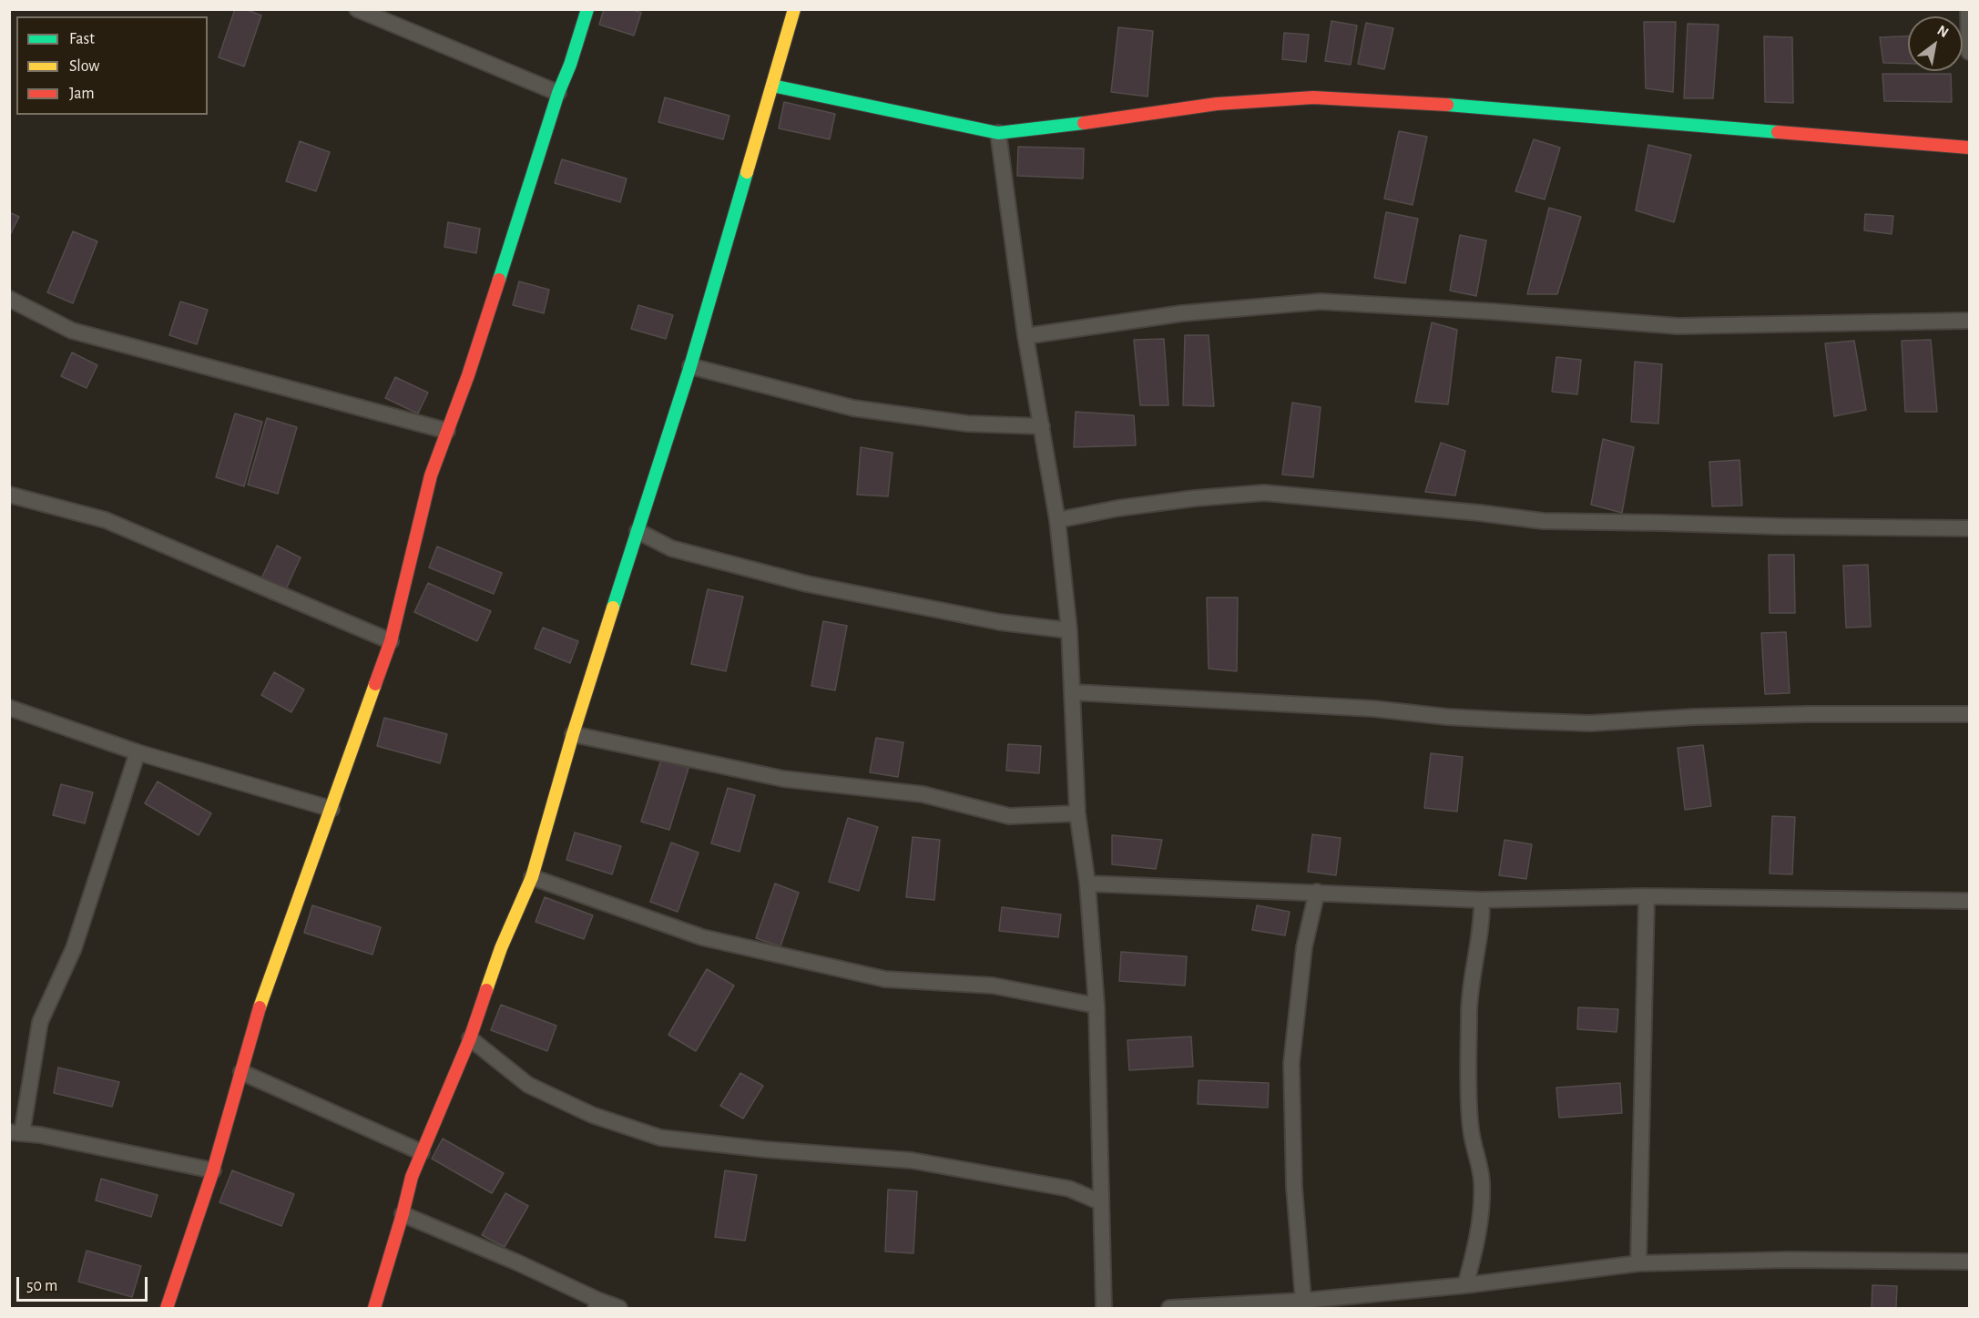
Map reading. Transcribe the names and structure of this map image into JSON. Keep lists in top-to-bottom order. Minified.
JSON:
{"legend":["Fast","Slow","Jam"],"scale_bar":"50 m","north":"top right"}
